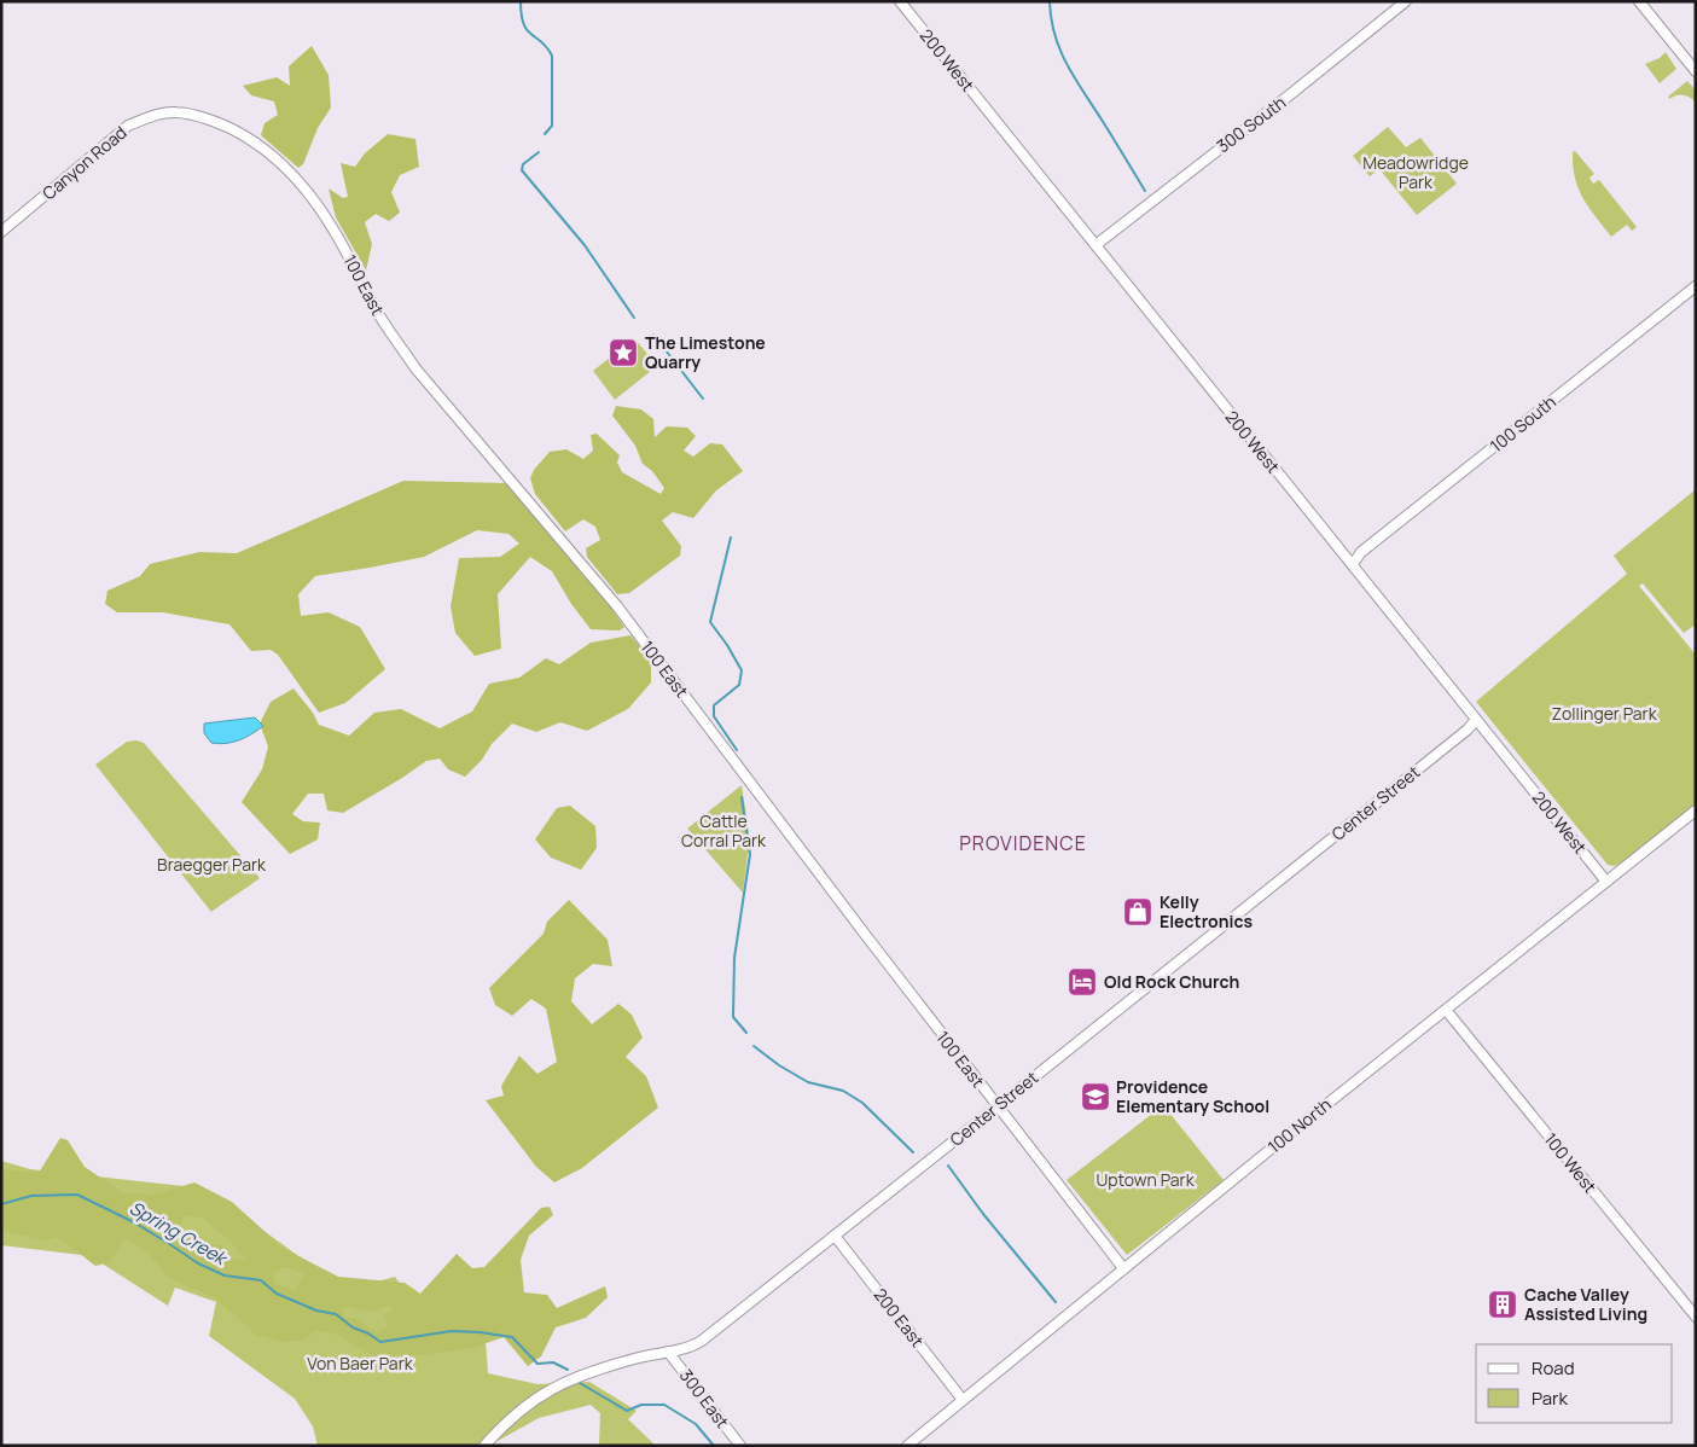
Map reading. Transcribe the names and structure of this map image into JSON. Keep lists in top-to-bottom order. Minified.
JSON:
{"streets":{"street":["200 West","300 South","Canyon Road","100 East","100 South","Center Street","100 North","100 West","200 East","300 East"]},"crossings":[["200 West","300 South"],["200 West","100 South"],["200 West","Center Street"],["200 West","100 North"],["Canyon Road","100 East"],["100 East","Center Street"],["100 East","100 North"],["Center Street","200 East"],["Center Street","300 East"],["100 North","100 West"],["100 North","200 East"]],"districts":["PROVIDENCE"],"water":["Spring Creek"],"parks":["Meadowridge Park","Zollinger Park","Cattle Corral Park","Braegger Park","Uptown Park","Von Baer Park"],"places":{"place":["The Limestone Quarry"],"shop":["Kelly Electronics"],"hotel":["Old Rock Church"],"school or university":["Providence Elementary School"],"building":["Cache Valley Assisted Living"]},"legend":["Road","Park"]}
